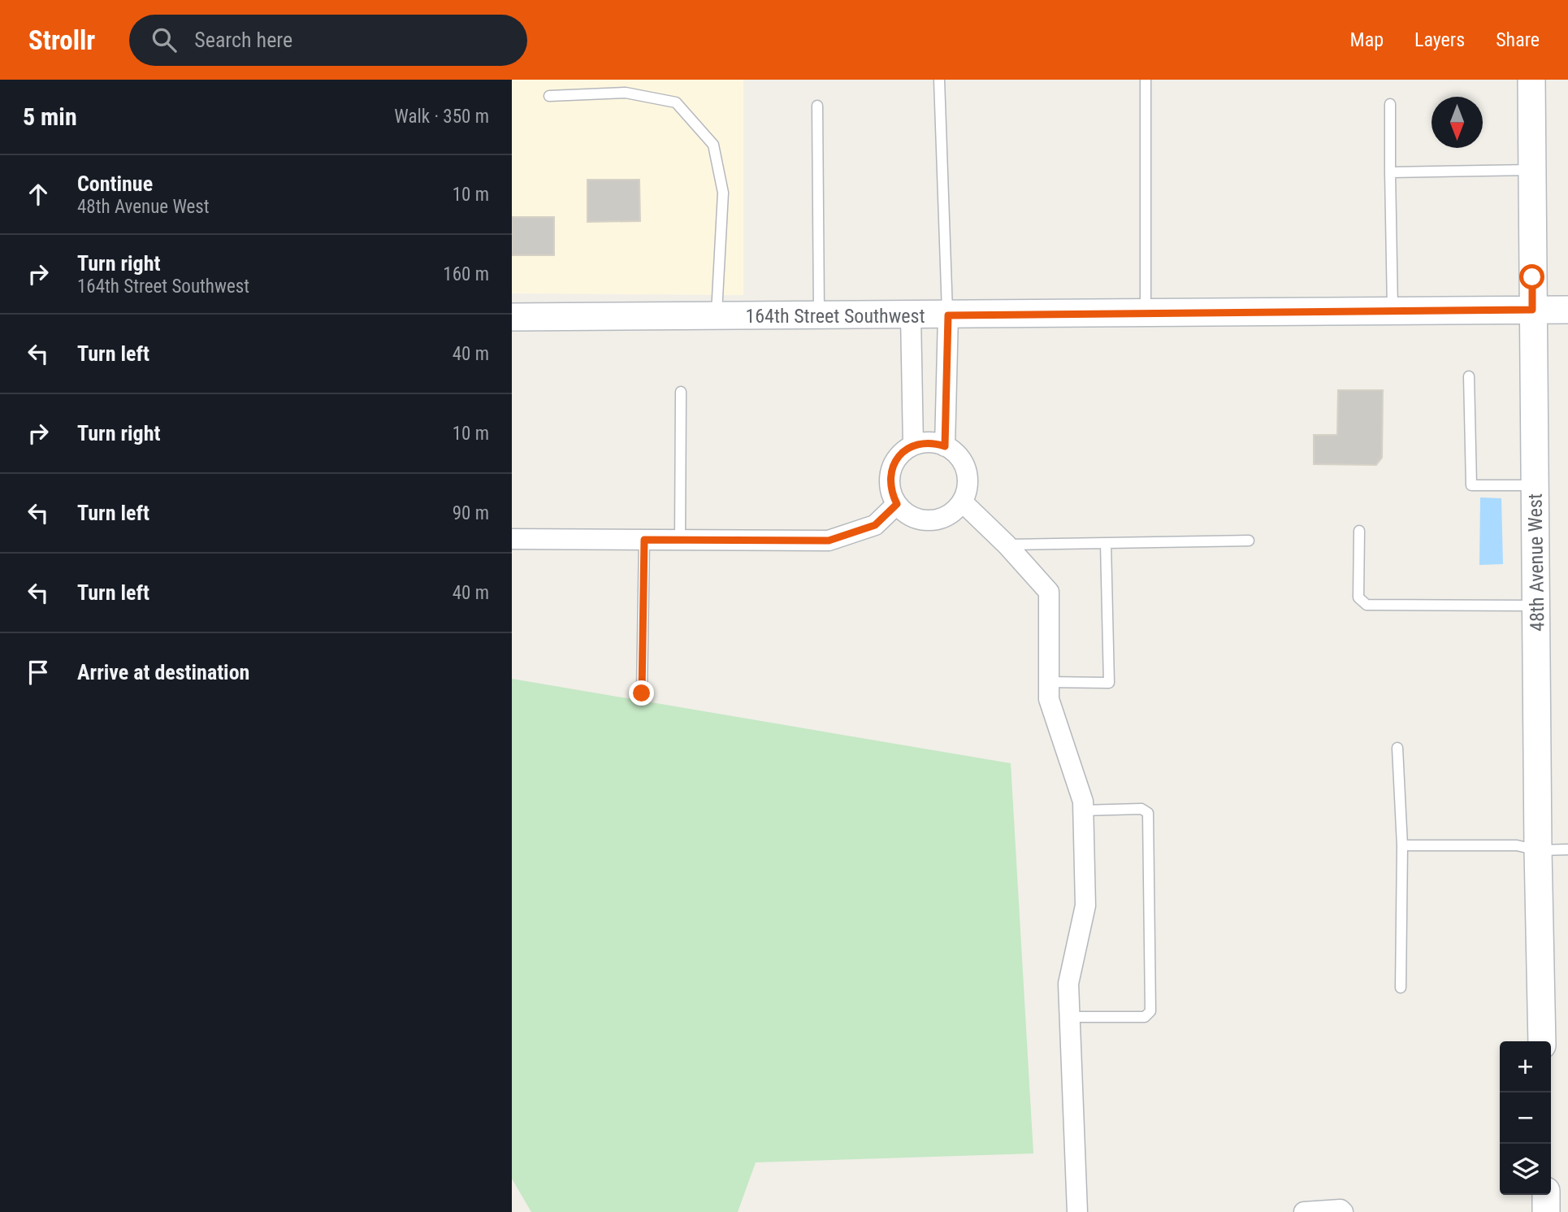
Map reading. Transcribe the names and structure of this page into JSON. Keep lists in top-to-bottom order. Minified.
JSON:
{"streets":{"street":["164th Street Southwest","48th Avenue West"]},"crossings":[["164th Street Southwest","48th Avenue West"]],"north":"bottom","page":{"header":"Strollr","search":"Search here","nav":["Map","Layers","Share"],"heading":["5 min","Walk · 350 m"],"list":[["Continue","48th Avenue West","10 m"],["Turn right","164th Street Southwest","160 m"],["Turn left","40 m"],["Turn right","10 m"],["Turn left","90 m"],["Turn left","40 m"],"Arrive at destination"],"map_buttons":["+","−"]}}
